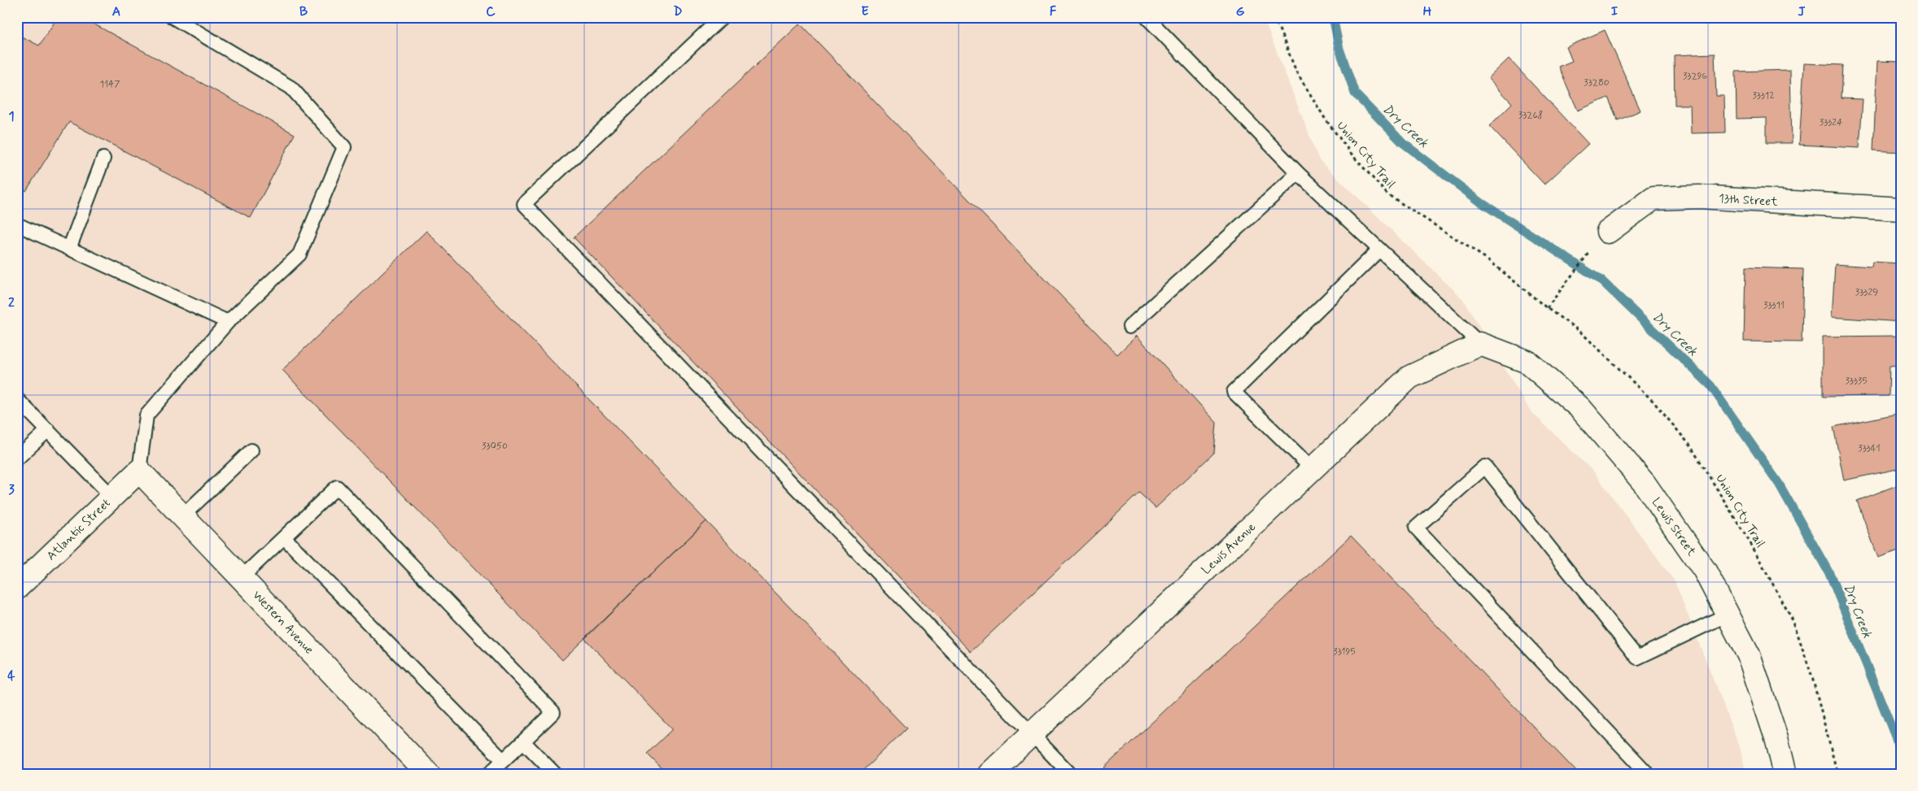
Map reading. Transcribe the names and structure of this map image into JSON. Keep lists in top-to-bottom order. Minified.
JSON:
{"streets":{"street":["13th Street","Lewis Street","Atlantic Street","Lewis Avenue","Western Avenue"],"path":["Union City Trail"]},"crossings":[["Lewis Street","Lewis Avenue"],["Atlantic Street","Western Avenue"]],"water":["Dry Creek"],"house_numbers":["33296","33280","1147","33312","33268","33324","33329","33311","33335","33050","33341","33195"],"grid":{"columns":["A","B","C","D","E","F","G","H","I","J"],"rows":["1","2","3","4"]}}
